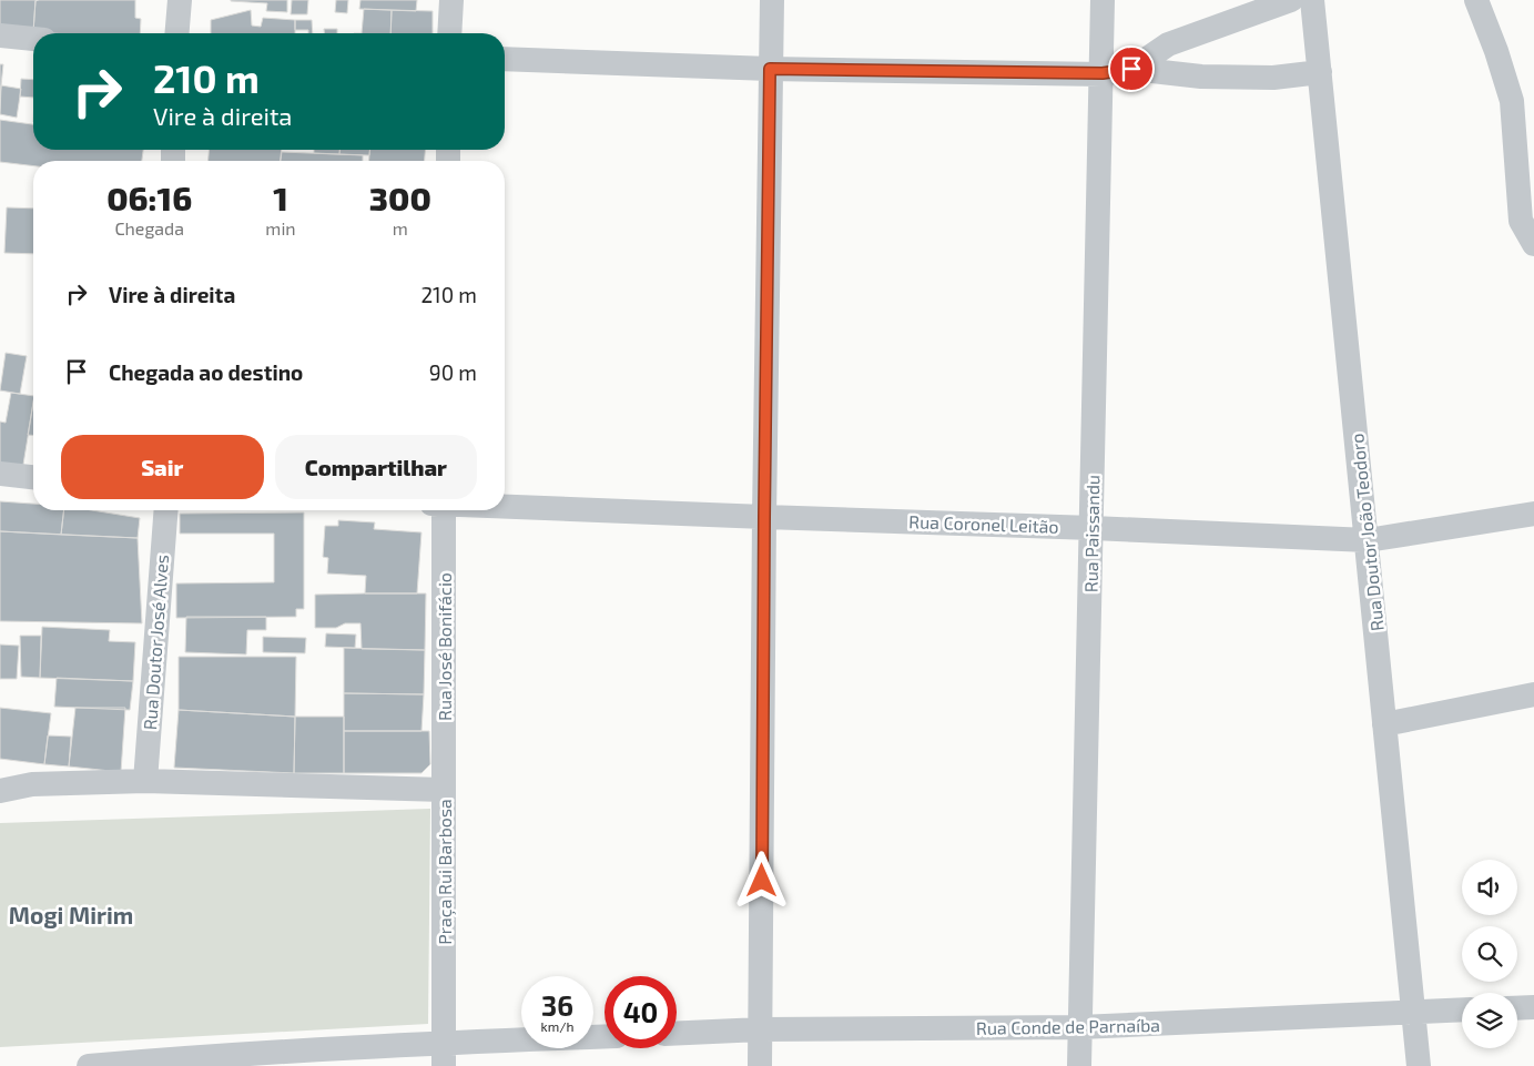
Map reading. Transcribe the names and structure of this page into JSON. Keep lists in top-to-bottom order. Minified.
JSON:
{"streets":{"street":["Rua Coronel Leitão","Rua Doutor João Teodoro","Rua Paissandu","Rua Doutor José Alves","Rua José Bonifácio","Praça Rui Barbosa","Rua Conde de Parnaíba"]},"crossings":[["Rua Coronel Leitão","Rua Doutor João Teodoro"],["Rua Coronel Leitão","Rua Paissandu"],["Rua Doutor João Teodoro","Rua Conde de Parnaíba"],["Rua Paissandu","Rua Conde de Parnaíba"],["Rua Doutor José Alves","Praça Rui Barbosa"],["Rua José Bonifácio","Praça Rui Barbosa"]],"districts":["Mogi Mirim"],"page":{"turn":["210 m","Vire à direita"],"eta":["06:16","Chegada","1","min","300","m"],"list":[{"name":"Vire à direita","value":"210 m"},{"name":"Chegada ao destino","value":"90 m"}],"buttons":["Sair","Compartilhar"],"speed":"36 km/h","limit":"40"}}
